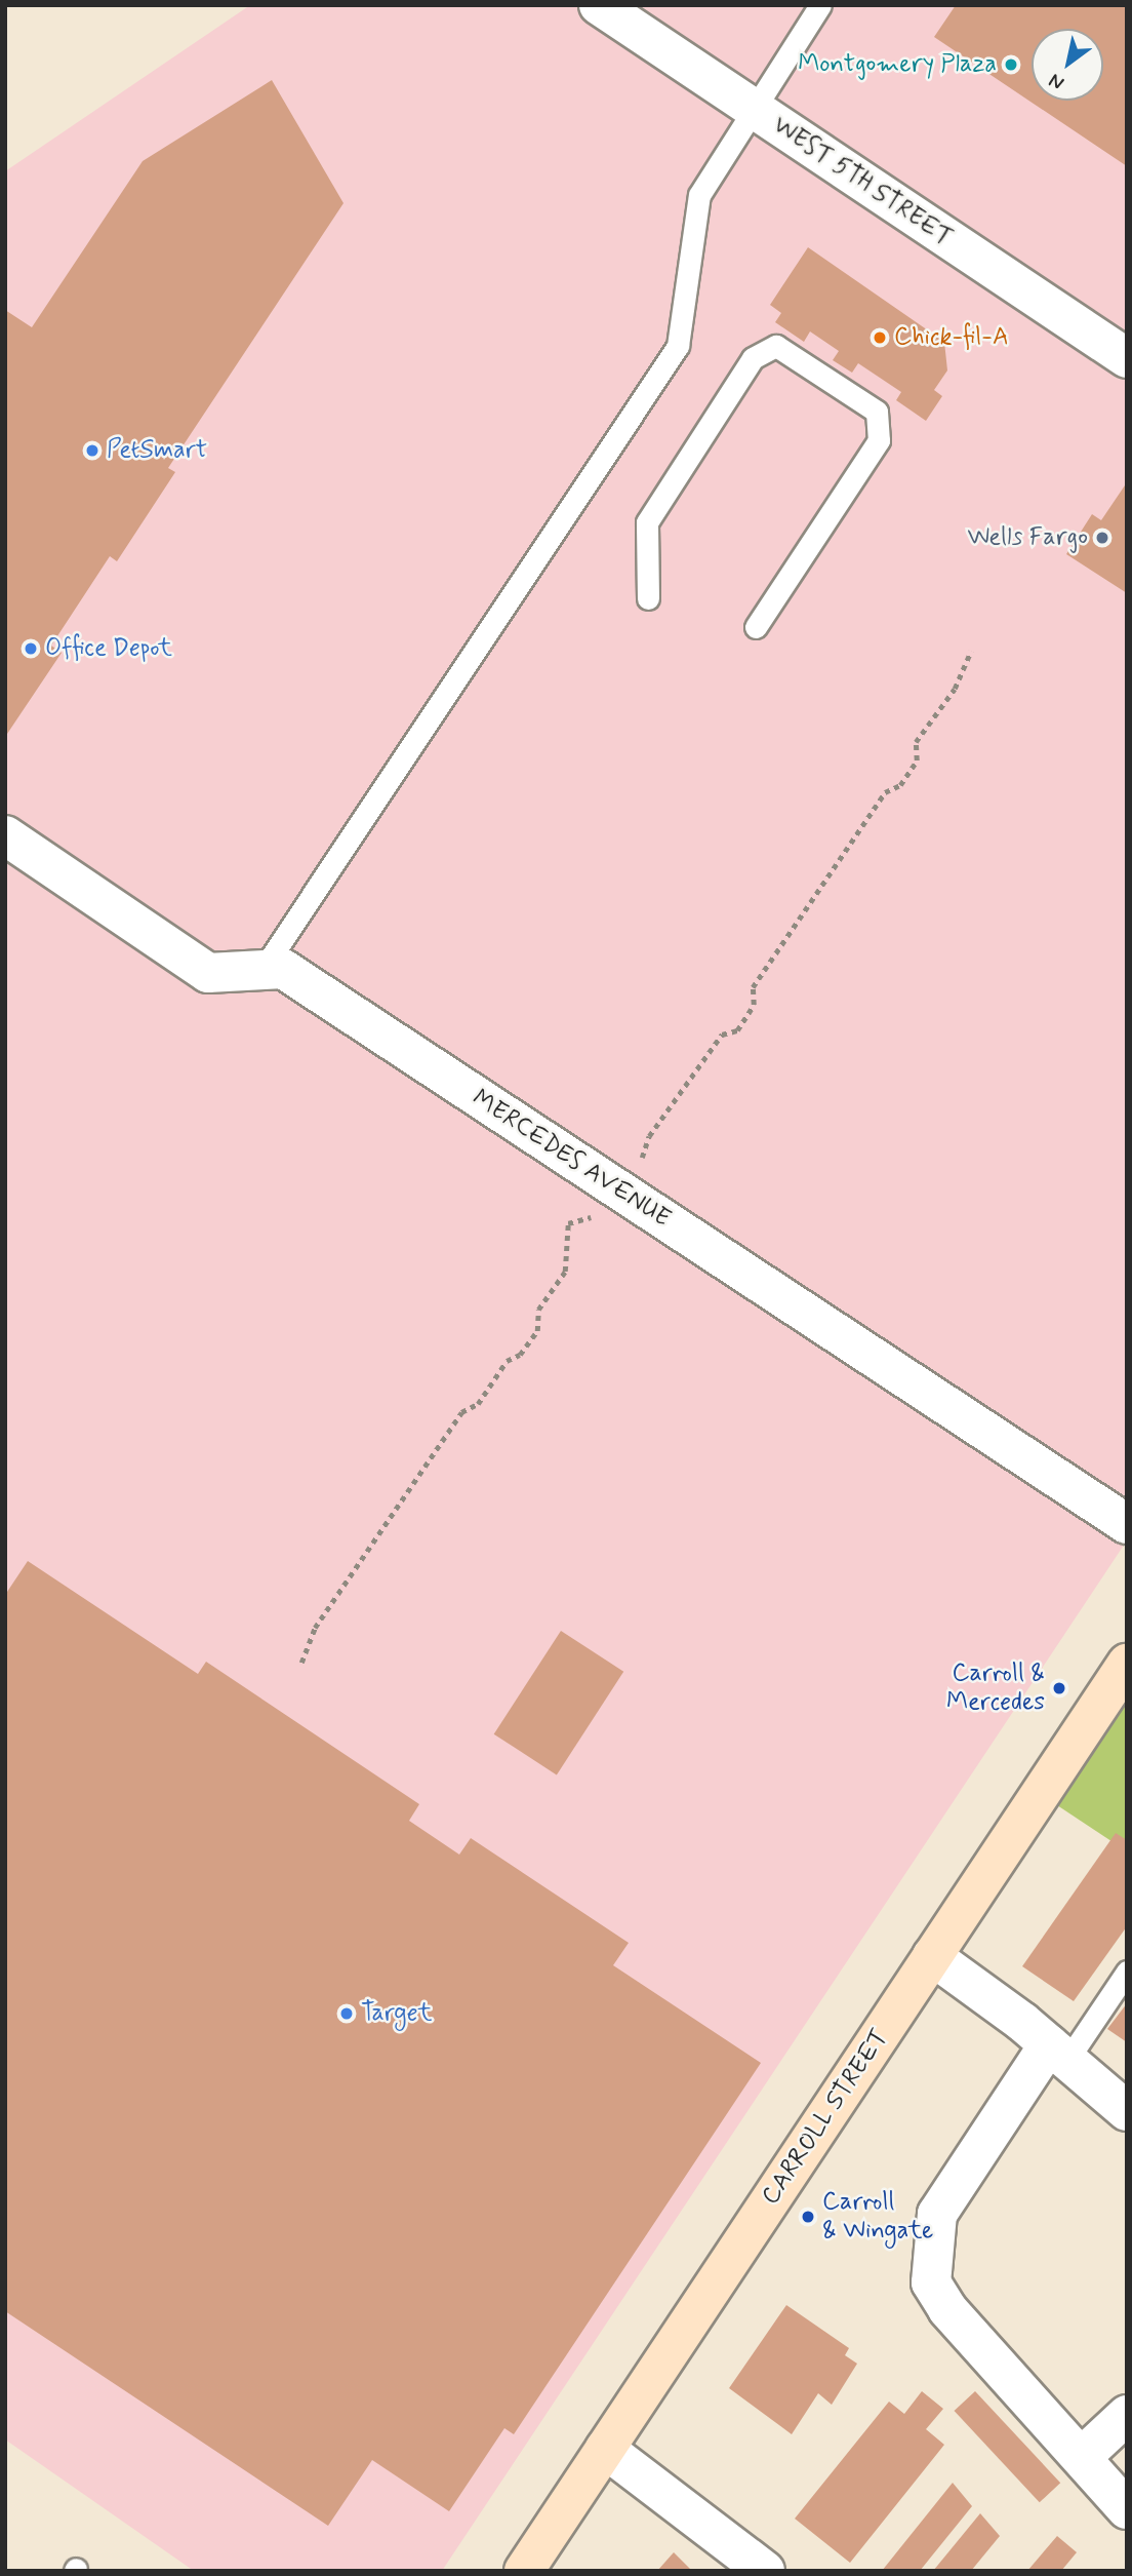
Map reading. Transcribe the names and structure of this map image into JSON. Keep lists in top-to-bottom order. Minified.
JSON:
{"streets":{"street":["WEST 5TH STREET","MERCEDES AVENUE","CARROLL STREET"]},"places":["Montgomery Plaza","Chick-fil-A","PetSmart","Wells Fargo","Office Depot","Carroll & Mercedes","Target","Carroll & Wingate"],"north":"bottom left"}
